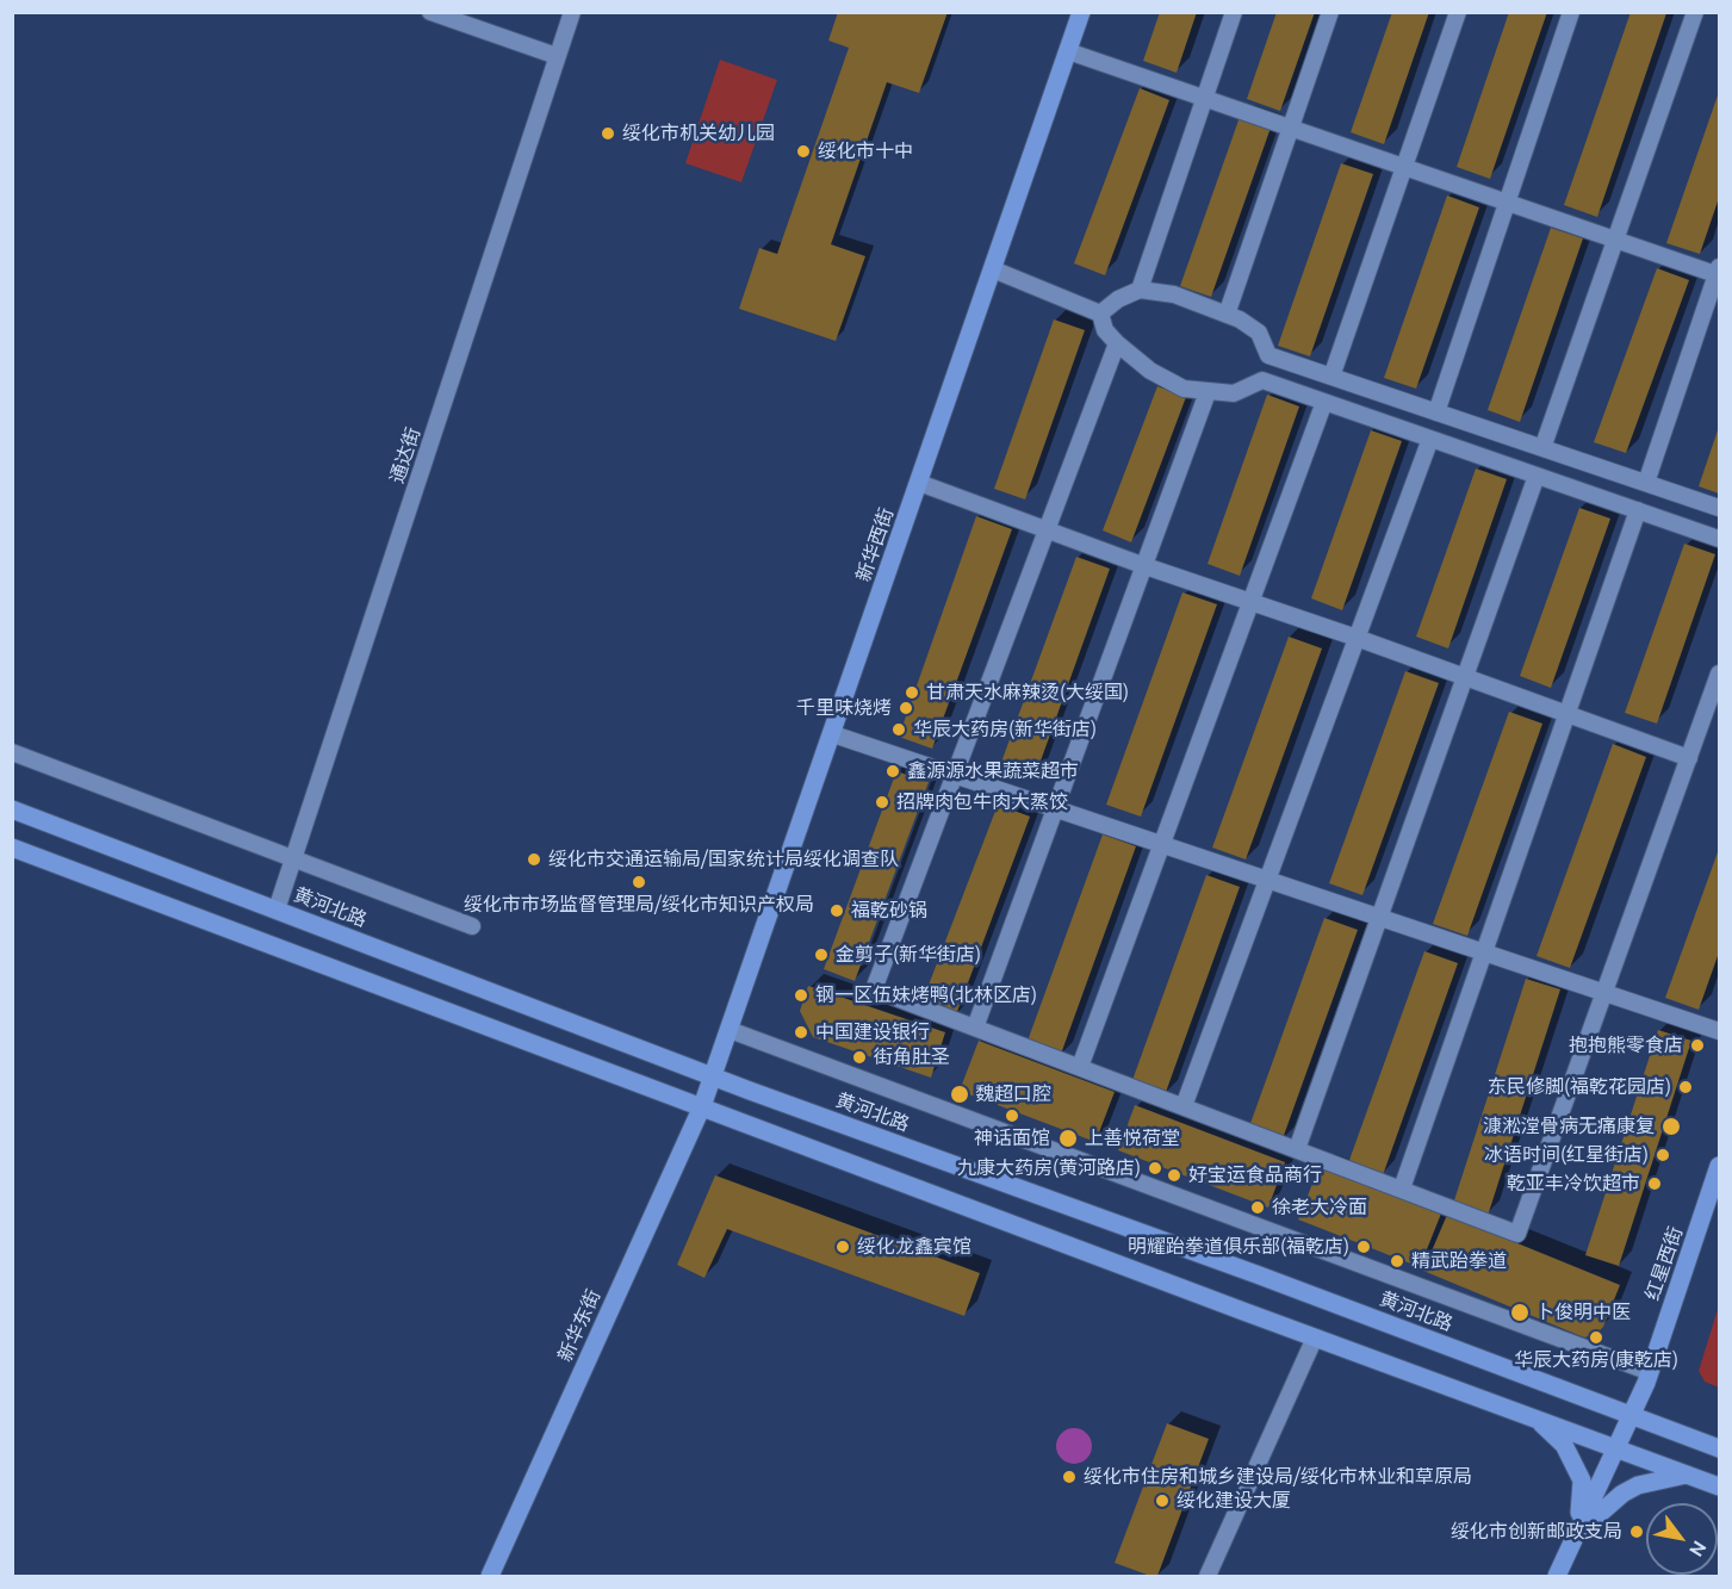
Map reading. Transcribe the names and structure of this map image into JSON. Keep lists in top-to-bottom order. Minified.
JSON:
{"streets":{"main road":["新华西街","黄河北路","红星西街","新华东街"],"street":["通达街"]},"crossings":[["通达街","黄河北路"],["新华西街","黄河北路"],["新华西街","新华东街"],["黄河北路","红星西街"],["黄河北路","新华东街"]],"places":["绥化市机关幼儿园","绥化市十中","甘肃天水麻辣烫(大绥国)","千里味烧烤","华辰大药房(新华街店)","鑫源源水果蔬菜超市","招牌肉包牛肉大蒸饺","绥化市交通运输局/国家统计局绥化调查队","绥化市市场监督管理局/绥化市知识产权局","福乾砂锅","金剪子(新华街店)","钢一区伍妹烤鸭(北林区店)","中国建设银行","抱抱熊零食店","街角肚圣","东民修脚(福乾花园店)","魏超口腔","神话面馆","漮淞漟骨病无痛康复","上善悦荷堂","冰语时间(红星街店)","九康大药房(黄河路店)","好宝运食品商行","乾亚丰冷饮超市","徐老大冷面","绥化龙鑫宾馆","明耀跆拳道俱乐部(福乾店)","精武跆拳道","卜俊明中医","华辰大药房(康乾店)","绥化市住房和城乡建设局/绥化市林业和草原局","绥化建设大厦","绥化市创新邮政支局"],"north":"bottom right"}
